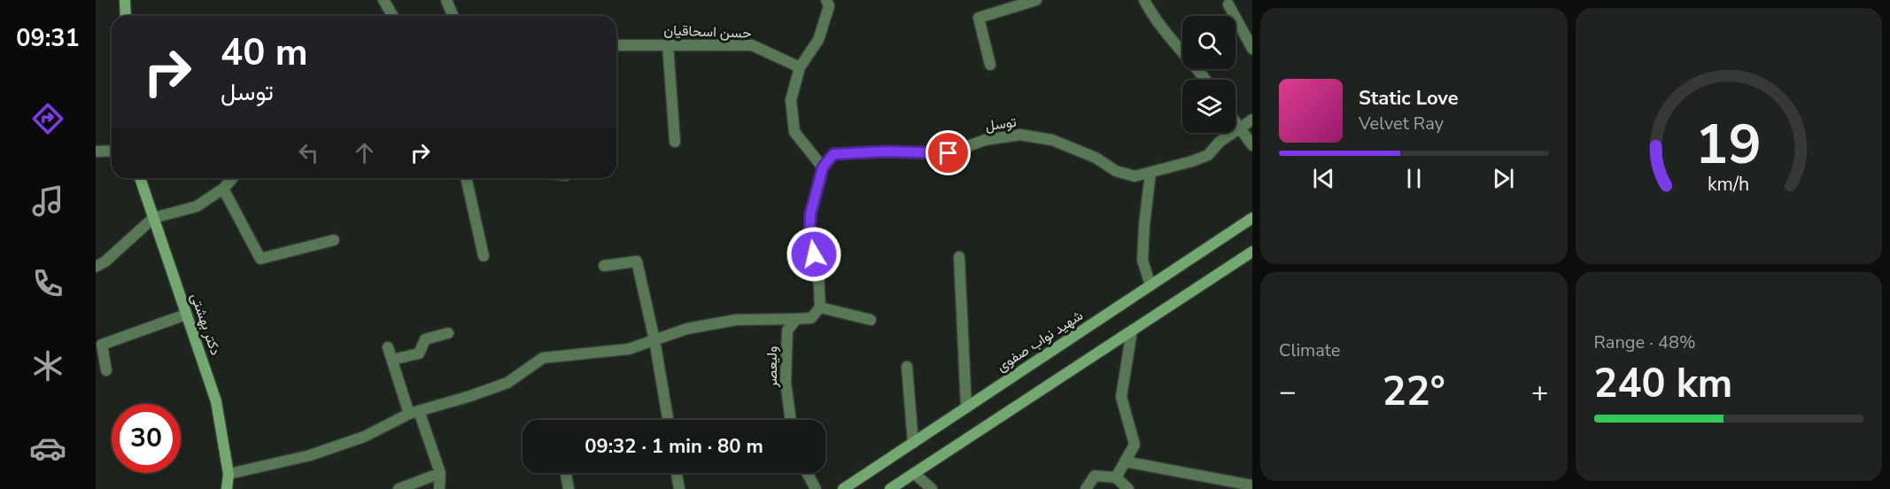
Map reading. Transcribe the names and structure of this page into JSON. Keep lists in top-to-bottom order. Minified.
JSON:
{"streets":{"main road":["دکتر بهشتی","شهید نواب صفوی"],"street":["حسن اسحاقیان","توسل","ولیعصر"]},"page":{"tabs":"09:31","turn":["40 m","توسل"],"song":["Static Love","Velvet Ray"],"tile":["Climate",["Range · 48%","240 km"]],"heat":["−","22°","+"],"limit":"30","trip":"09:32 · 1 min · 80 m","gauge":["19","km/h"]}}
